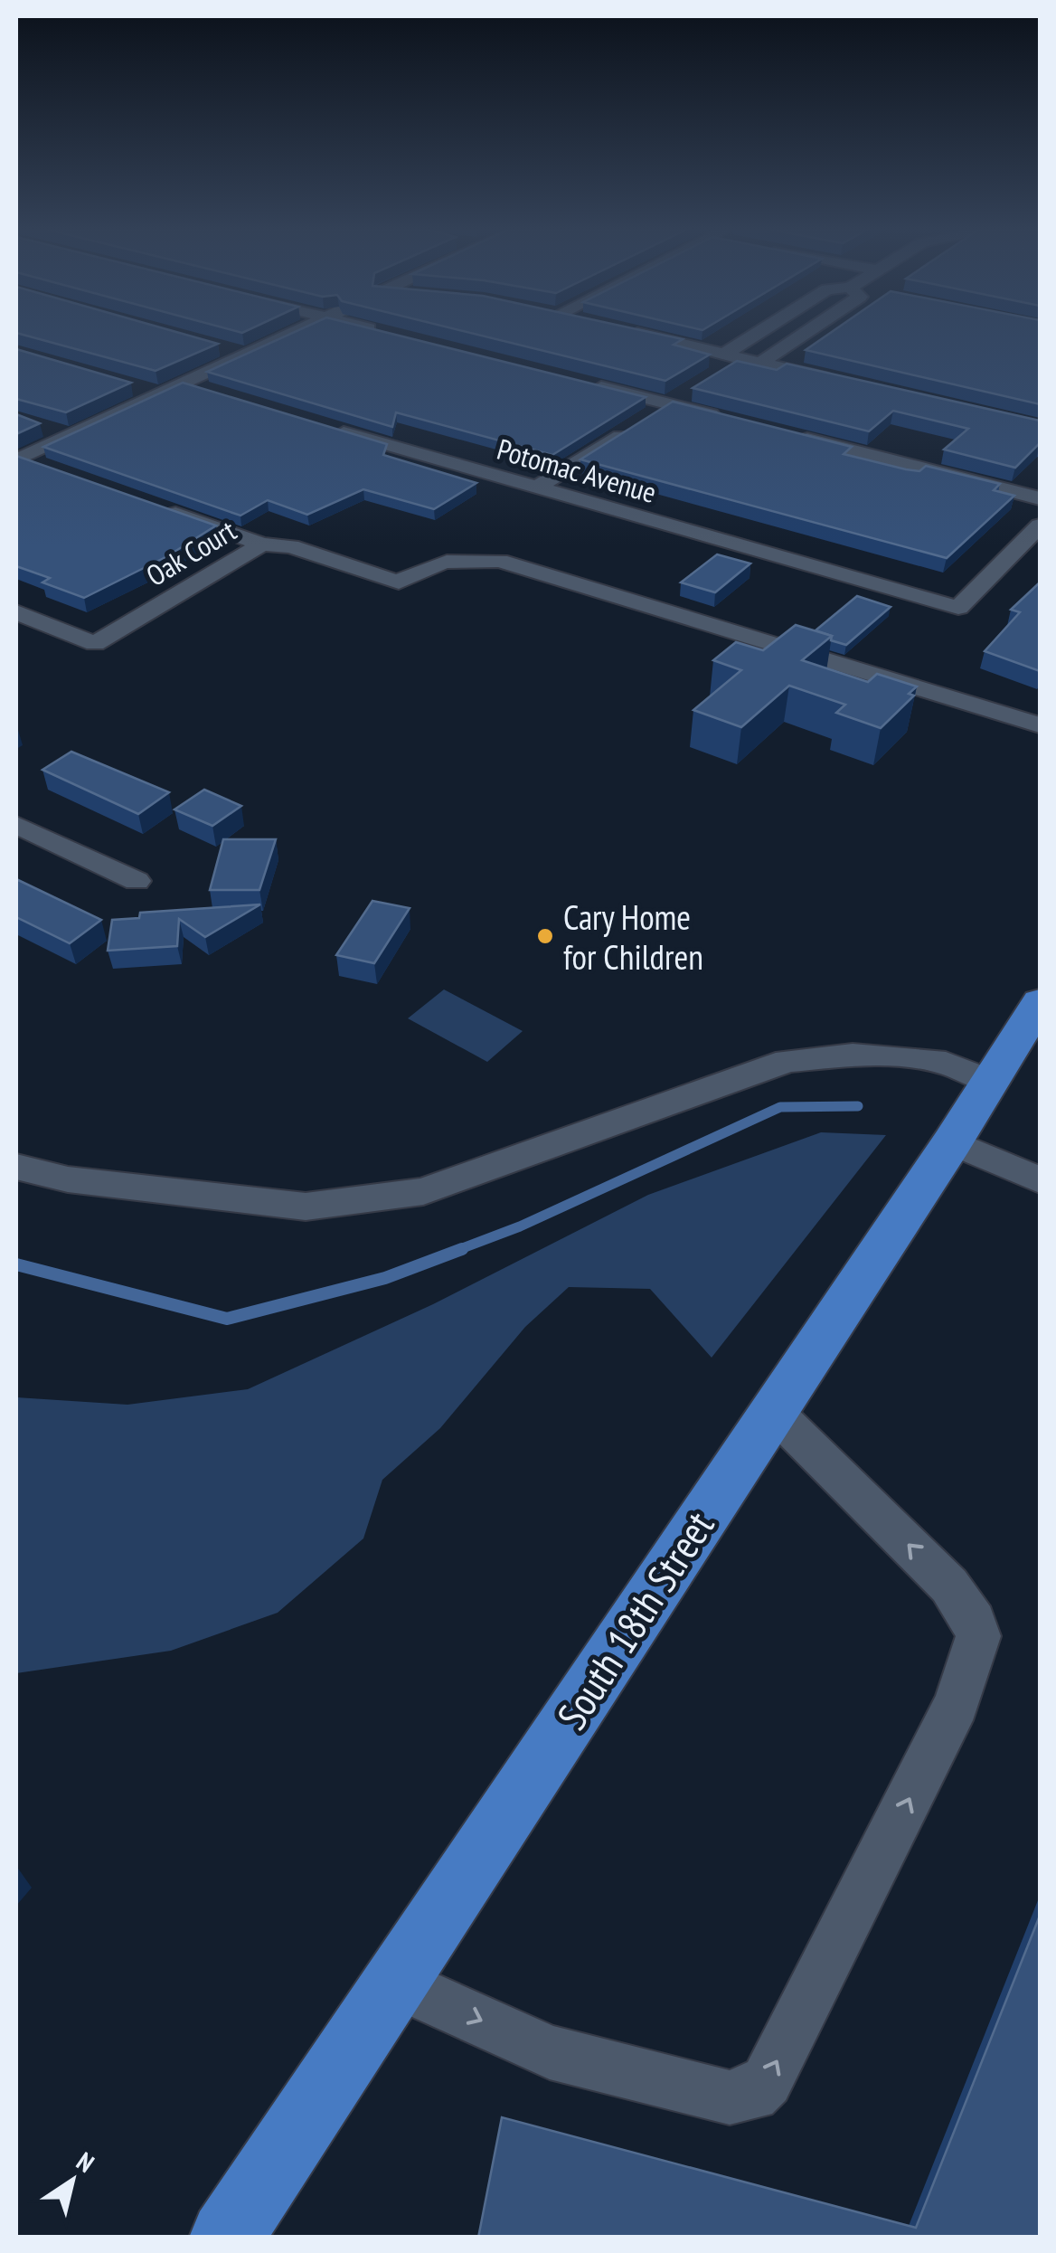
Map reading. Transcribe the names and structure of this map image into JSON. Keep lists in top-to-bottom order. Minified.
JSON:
{"streets":{"main road":["South 18th Street"],"street":["Potomac Avenue","Oak Court"]},"places":["Cary Home for Children"],"north":"top right"}
